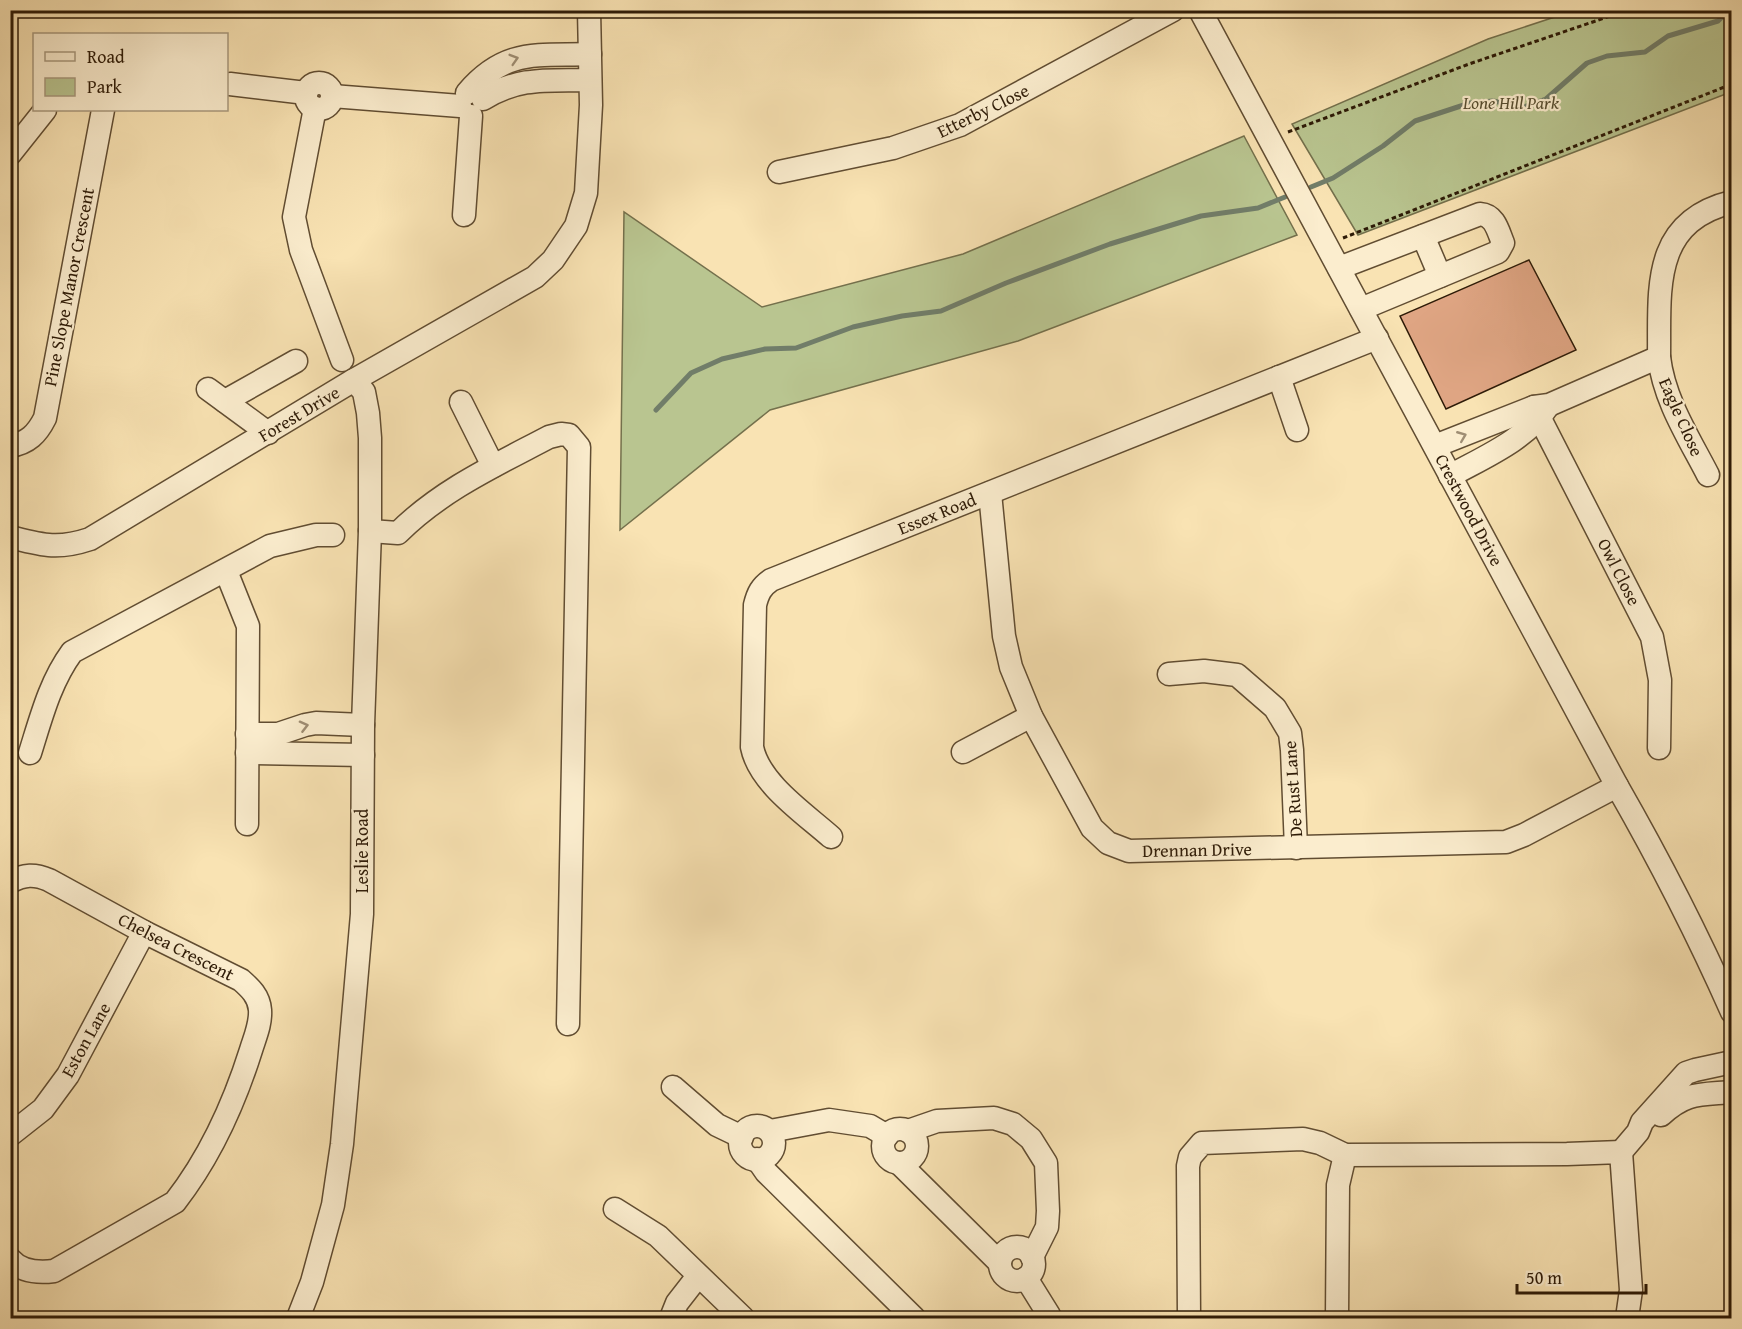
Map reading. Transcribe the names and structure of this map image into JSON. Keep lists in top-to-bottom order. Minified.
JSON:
{"streets":{"street":["Etterby Close","Pine Slope Manor Crescent","Forest Drive","Eagle Close","Crestwood Drive","Essex Road","Owl Close","De Rust Lane","Drennan Drive","Leslie Road","Chelsea Crescent","Eston Lane"]},"crossings":[["Forest Drive","Leslie Road"],["Eagle Close","Crestwood Drive"],["Eagle Close","Owl Close"],["Crestwood Drive","Essex Road"],["Crestwood Drive","Drennan Drive"],["Essex Road","Drennan Drive"],["De Rust Lane","Drennan Drive"],["Chelsea Crescent","Eston Lane"]],"parks":["Lone Hill Park"],"legend":["Road","Park"],"scale_bar":"50 m"}
